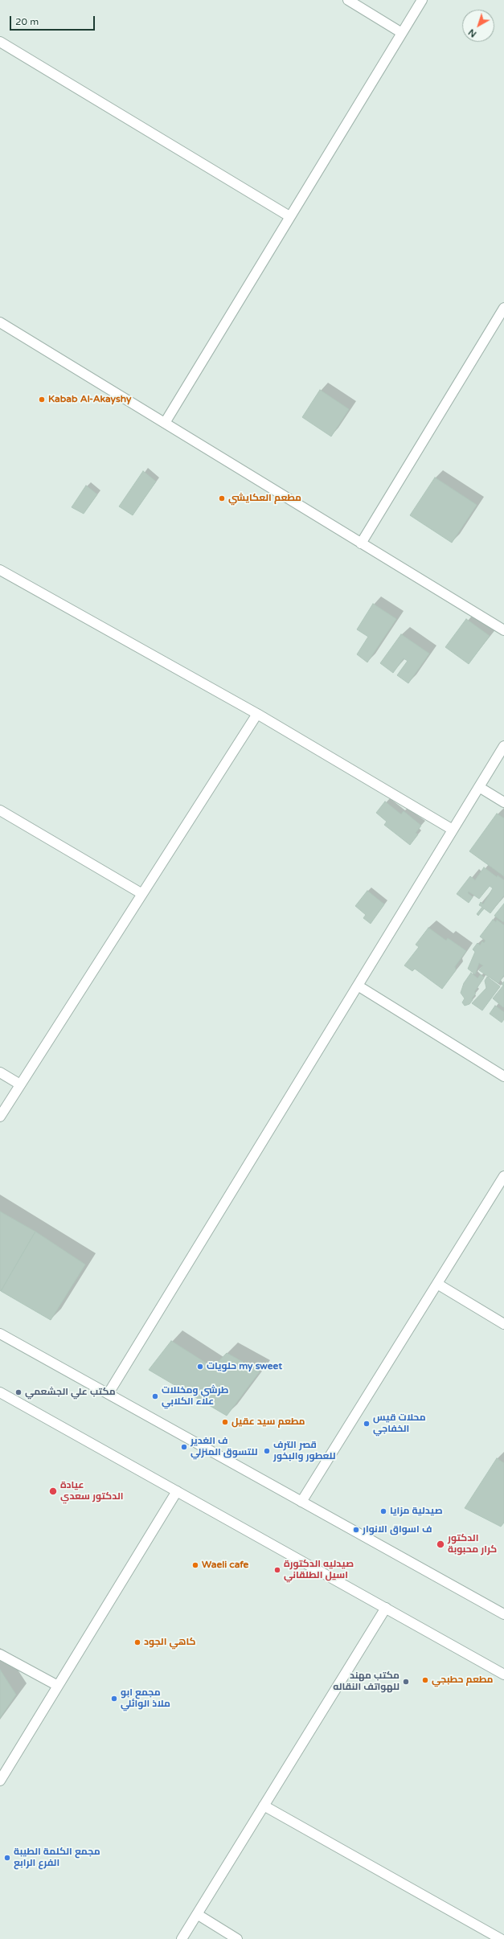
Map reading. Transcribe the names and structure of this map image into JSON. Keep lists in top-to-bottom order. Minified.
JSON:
{"places":["Kabab Al-Akayshy","مطعم العكايشي","حلويات my sweet","مكتب علي الجشعمي","طرشي ومخللات علاء الكلابي","مطعم سيد عقيل","محلات قيس الخفاجي","ف الغدير للتسوق المنزلي","قصر الترف للعطور والبخور","عيادة الدكتور سعدي","صيدلية مزايا","ف اسواق الانوار","الدكتور كرار محبوبة","Waeli cafe","صيدليه الدكتورة اسيل الطلقاني","كاهي الجود","مطعم حطبجي","مكتب مهند للهواتف النقاله","مجمع ابو ملاذ الوائلي","مجمع الكلمة الطيبة الفرع الرابع"],"scale_bar":"20 m","north":"bottom left"}
